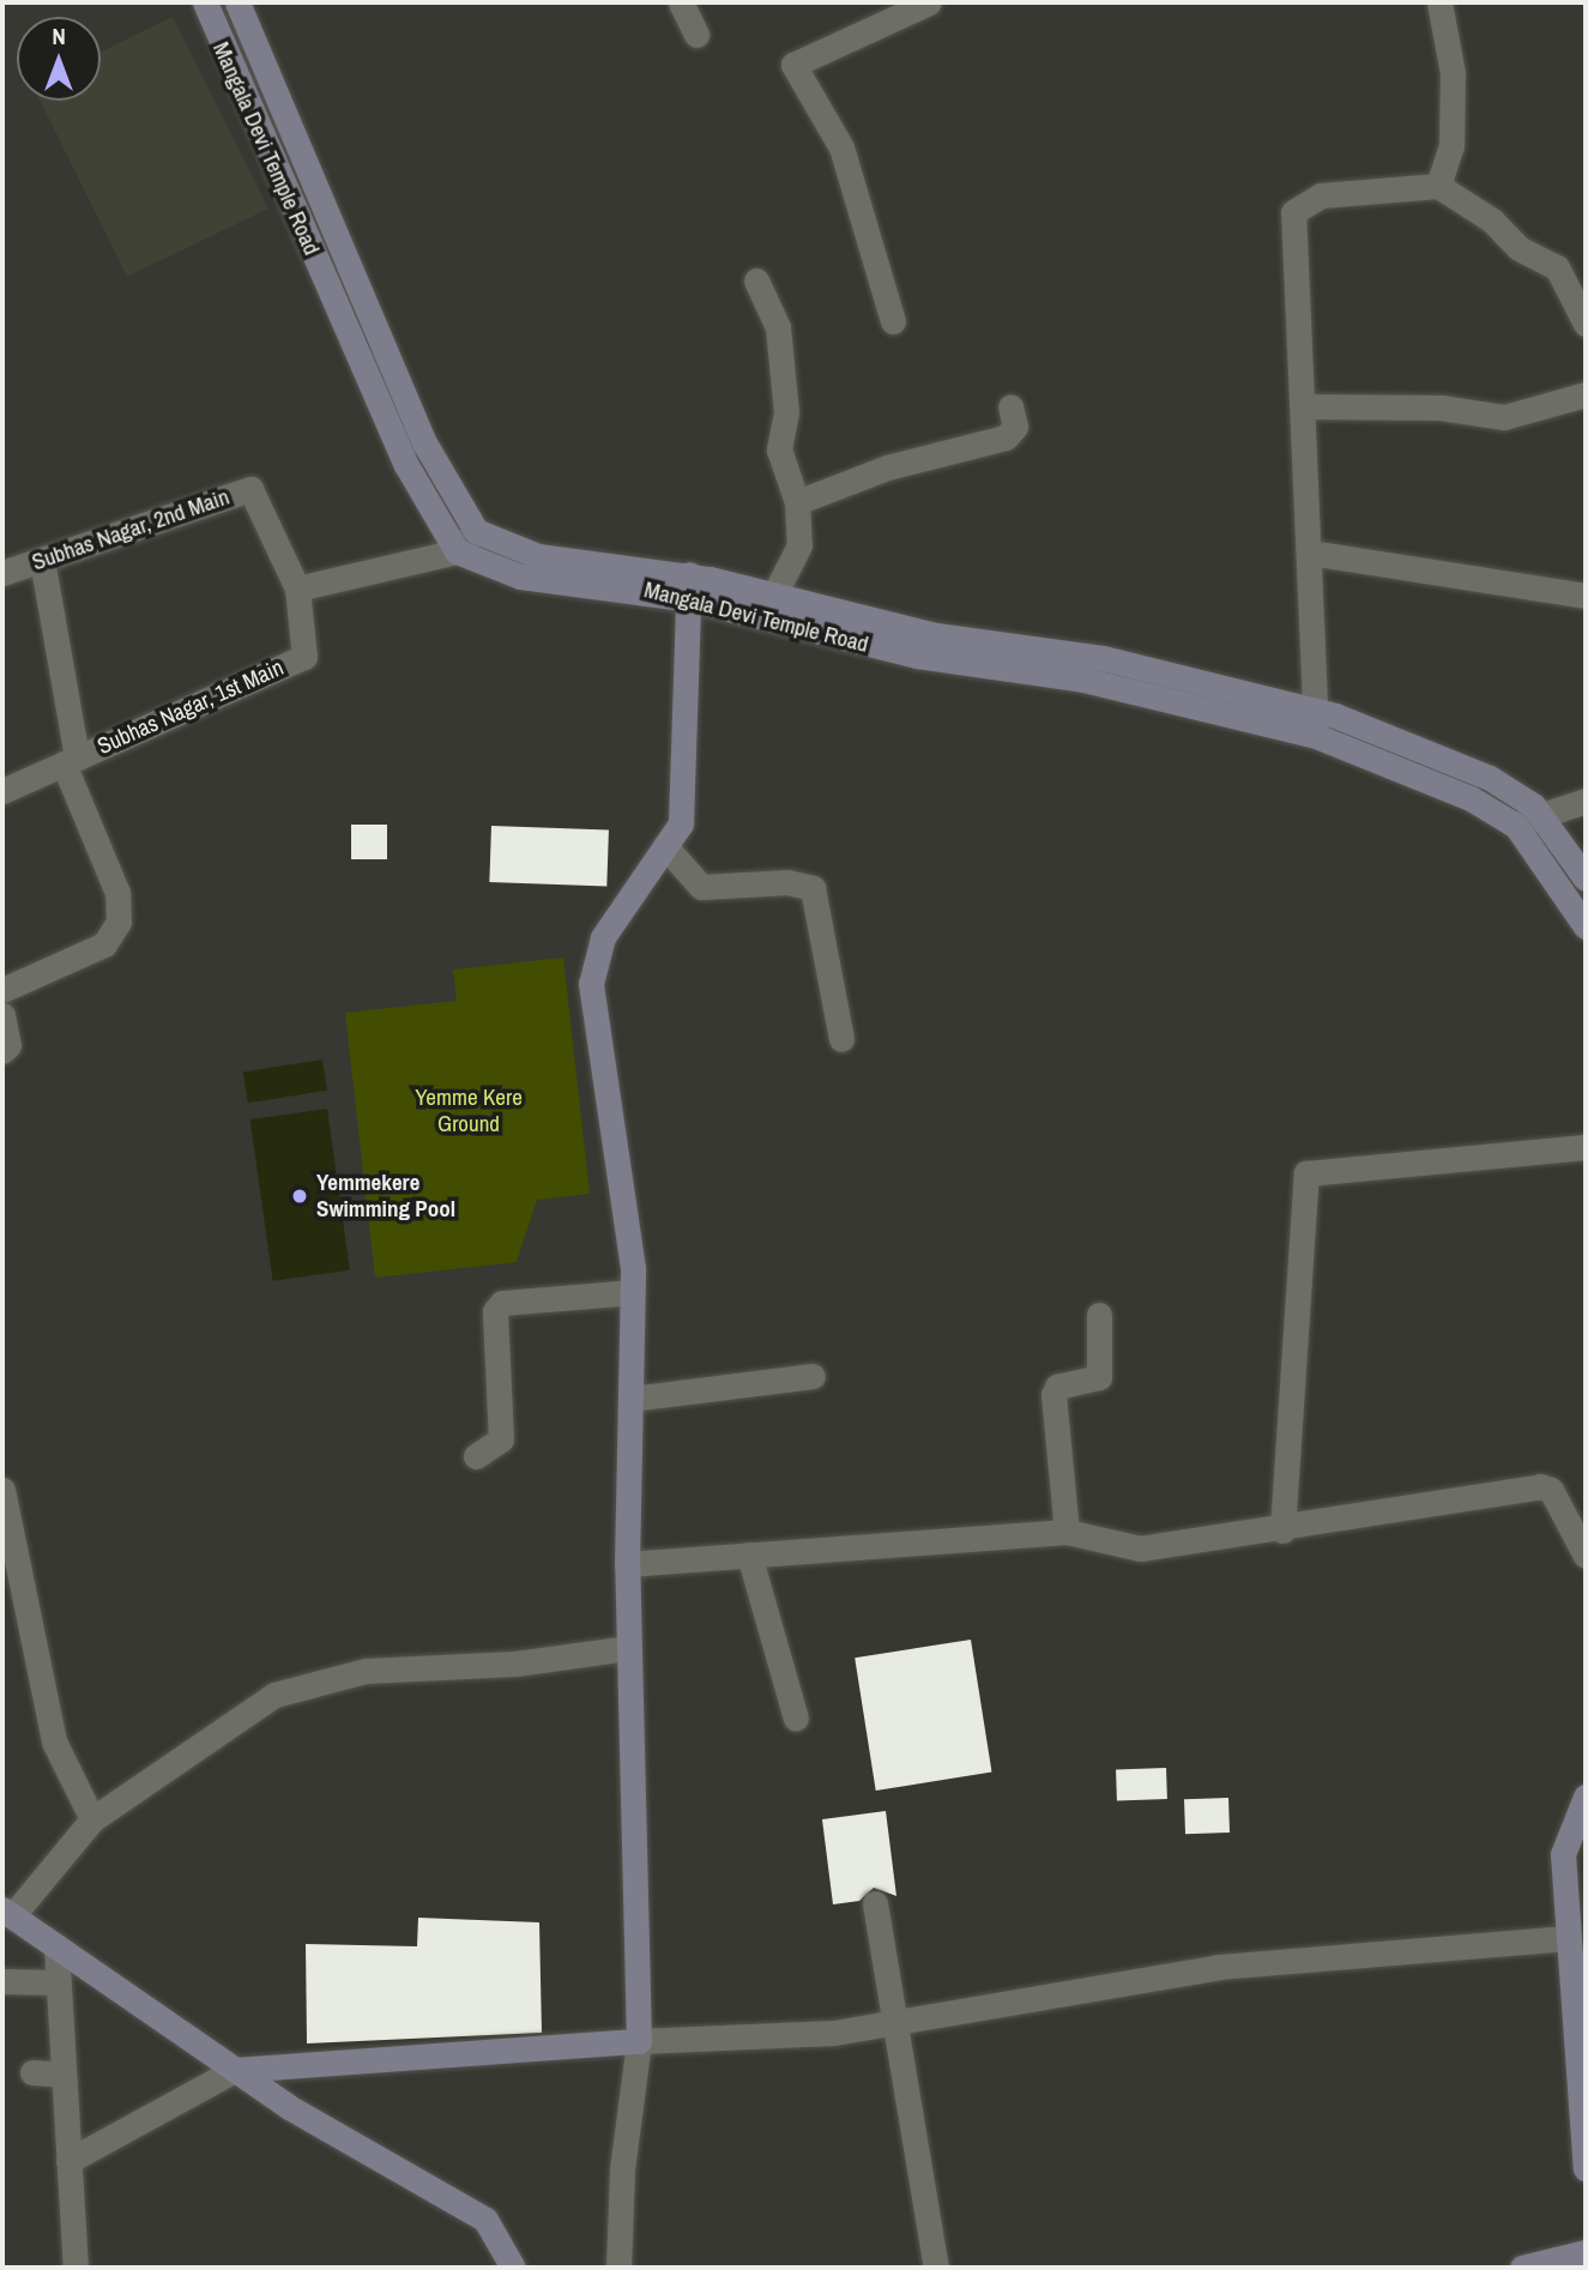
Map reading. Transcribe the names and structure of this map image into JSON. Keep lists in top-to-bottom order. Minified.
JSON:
{"streets":{"main road":["Mangala Devi Temple Road"],"street":["Subhas Nagar, 2nd Main","Subhas Nagar, 1st Main"]},"crossings":[["Subhas Nagar, 2nd Main","Subhas Nagar, 1st Main"]],"parks":["Yemme Kere Ground"],"places":["Yemmekere Swimming Pool"],"north":"top"}
